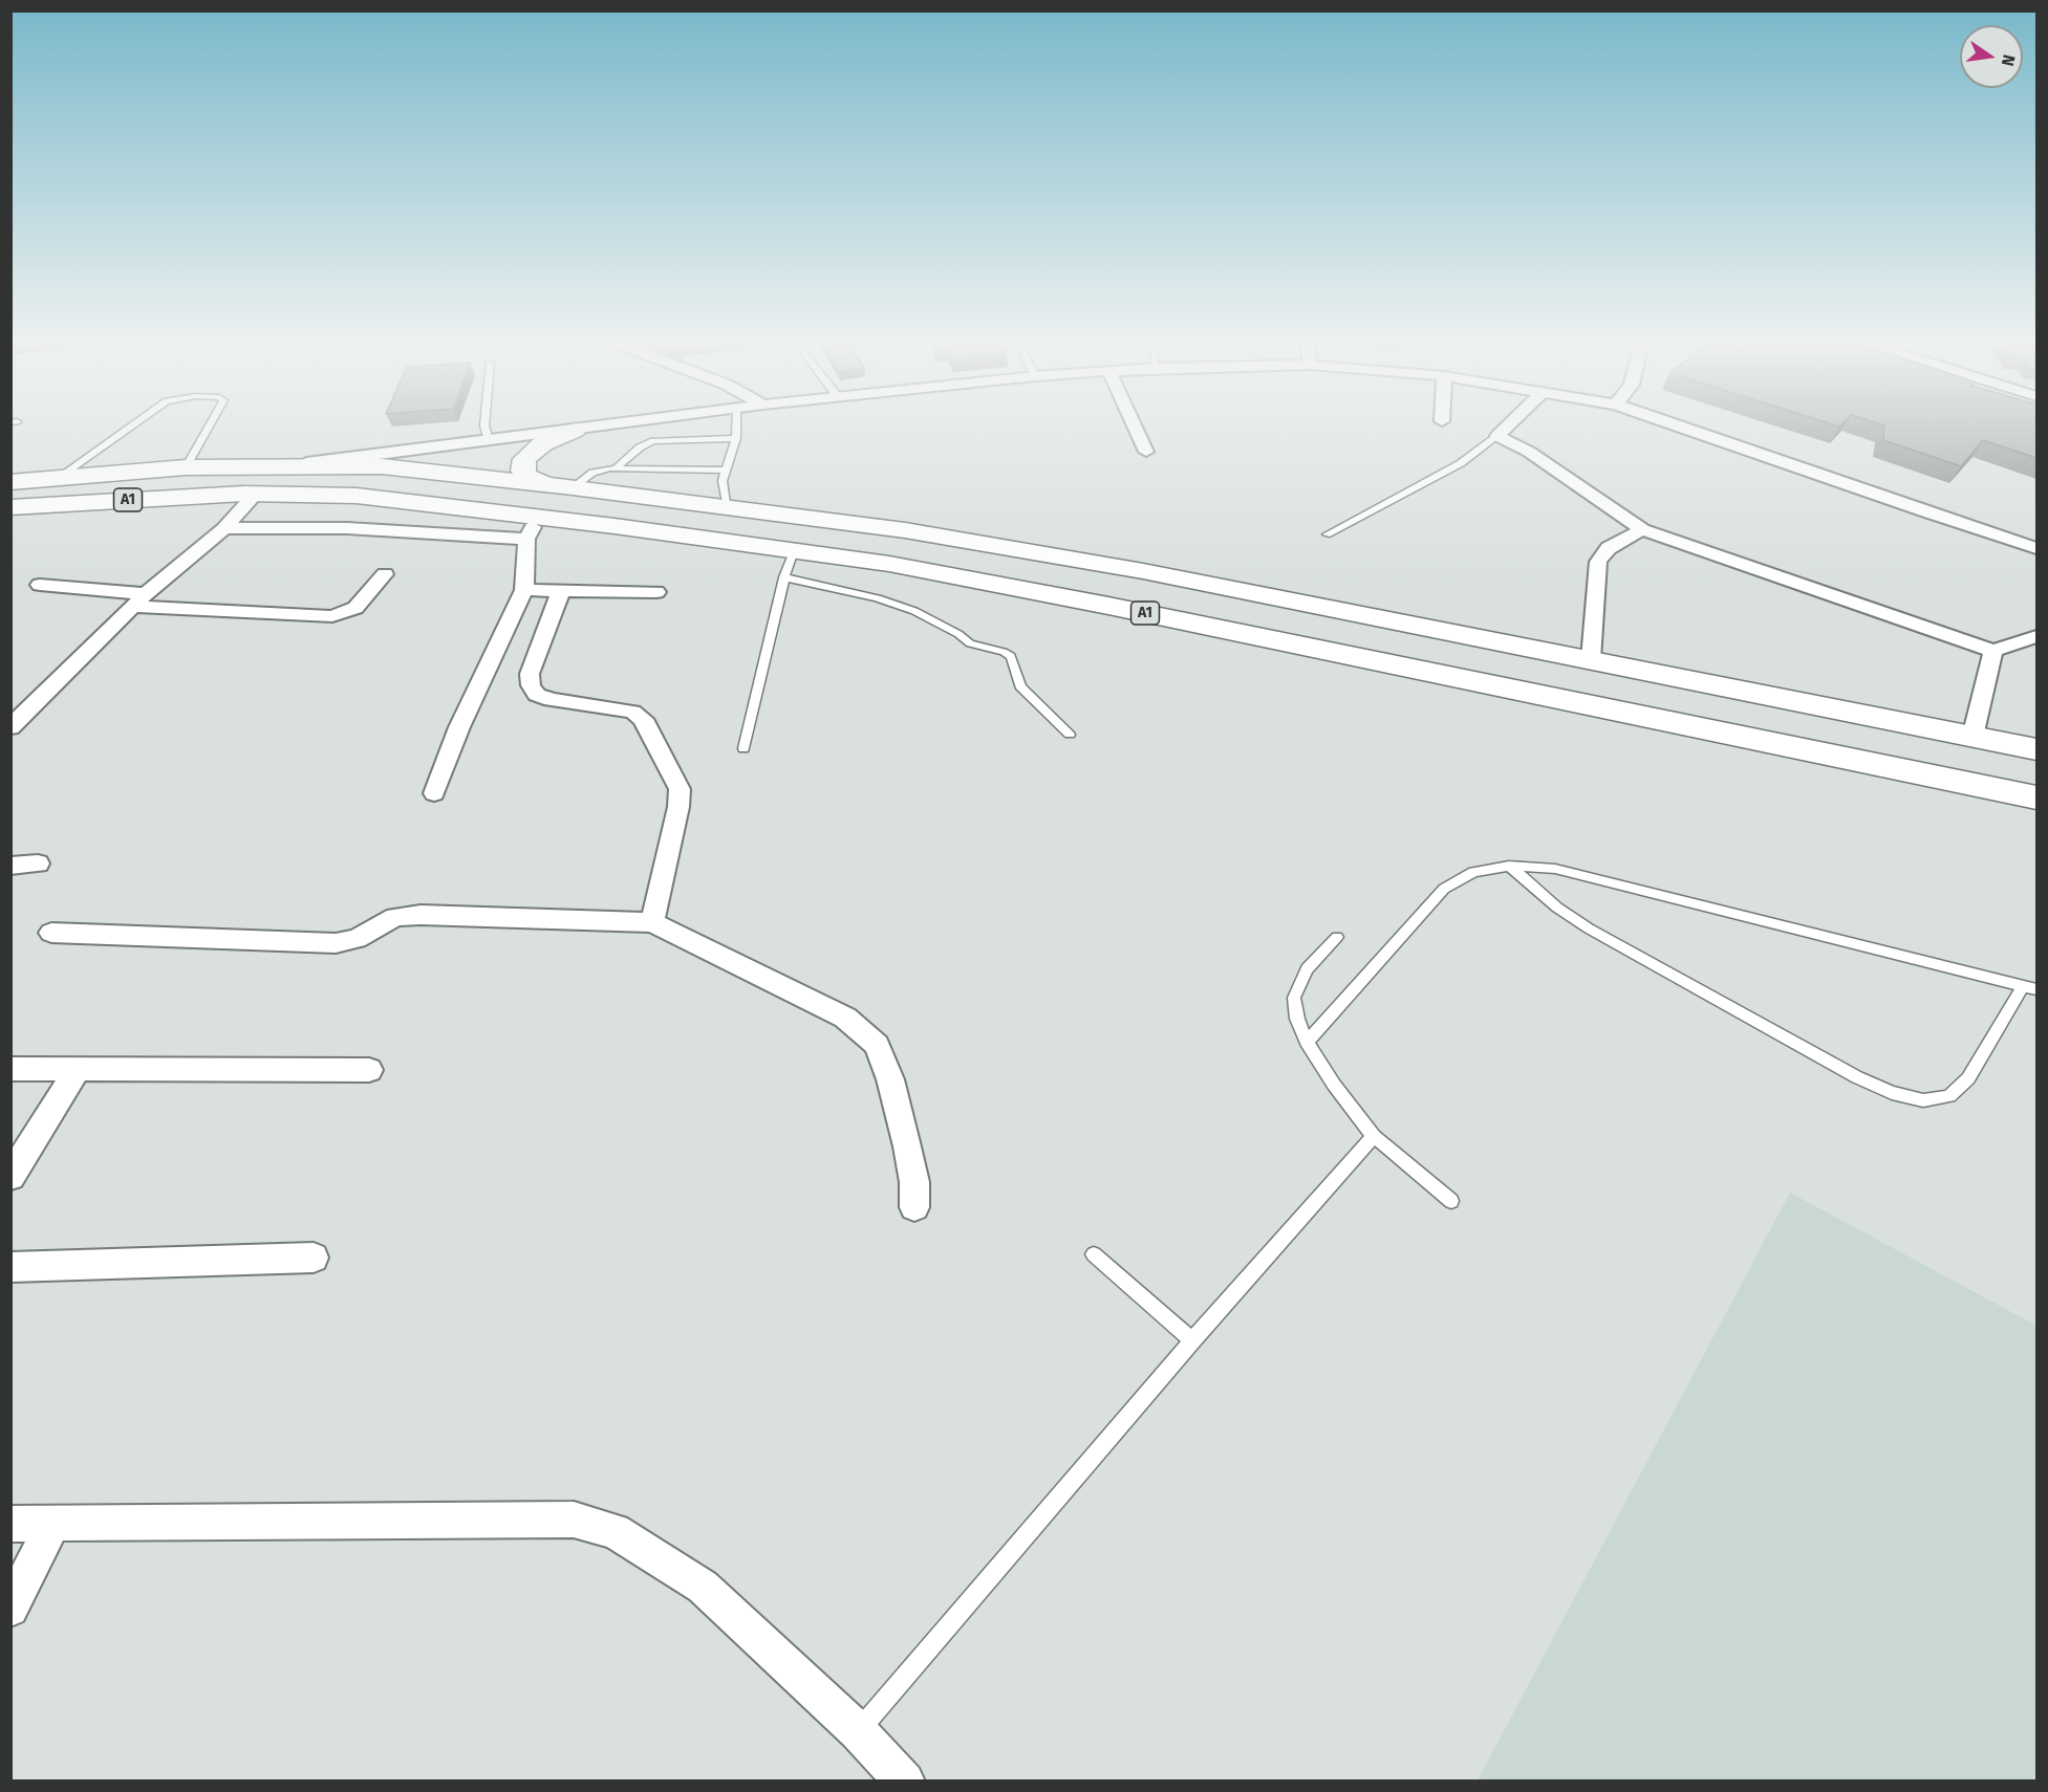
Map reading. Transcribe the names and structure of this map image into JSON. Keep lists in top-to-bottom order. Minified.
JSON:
{"streets":{"main road":["A1"]},"north":"right"}
